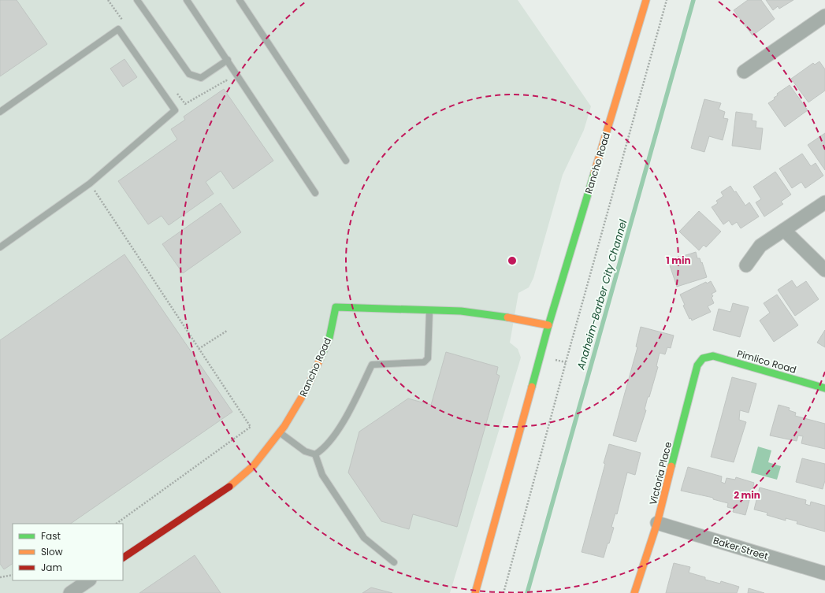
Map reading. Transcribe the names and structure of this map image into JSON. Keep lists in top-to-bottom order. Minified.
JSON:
{"streets":{"street":["Rancho Road","Pimlico Road","Victoria Place","Baker Street"]},"crossings":[["Pimlico Road","Victoria Place"],["Victoria Place","Baker Street"]],"water":["Anaheim-Barber City Channel"],"legend":["Fast","Slow","Jam"],"rings":["1 min","2 min"]}
